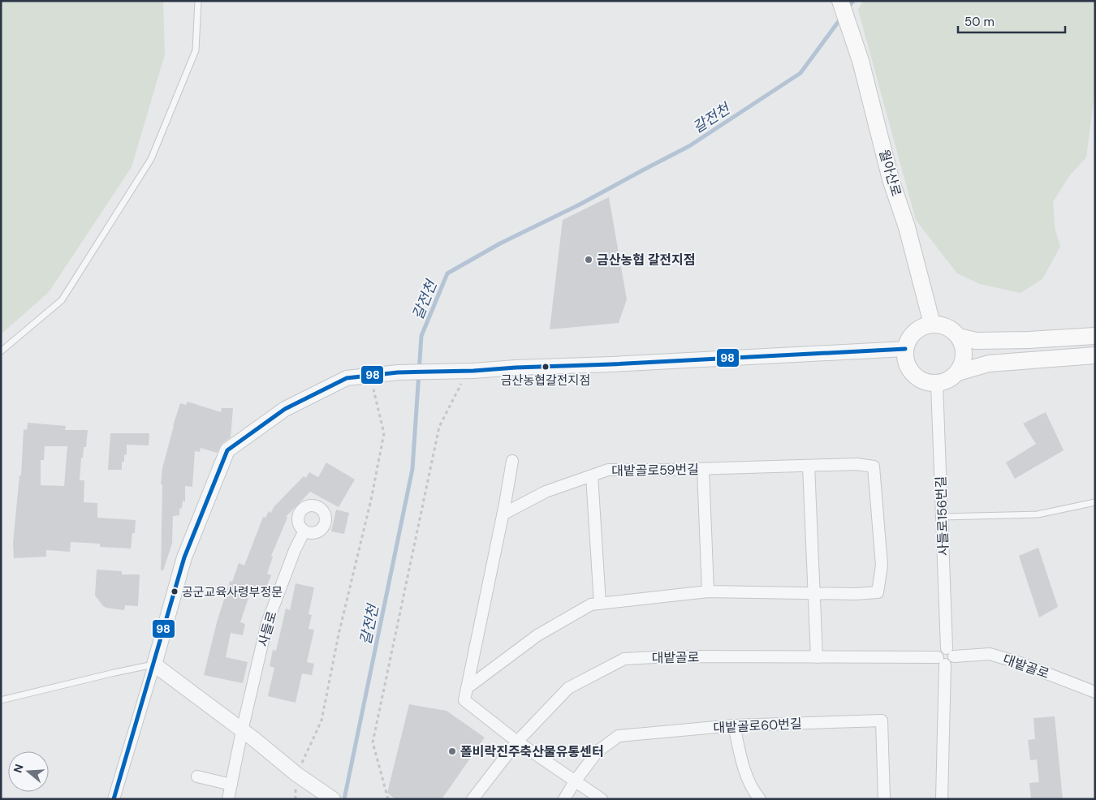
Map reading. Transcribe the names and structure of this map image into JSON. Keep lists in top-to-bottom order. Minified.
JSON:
{"streets":{"main road":["월아산로"],"street":["대밭골로59번길","사들로156번길","사들로","대밭골로","대밭골로60번길"]},"crossings":[["월아산로","사들로156번길"],["사들로156번길","대밭골로"]],"water":["갈전천"],"places":["금산농협 갈전지점","금산농협갈전지점","공군교육사령부정문","폴비락진주축산물유통센터"],"lines":["transit line 98"],"scale_bar":"50 m","north":"left"}
